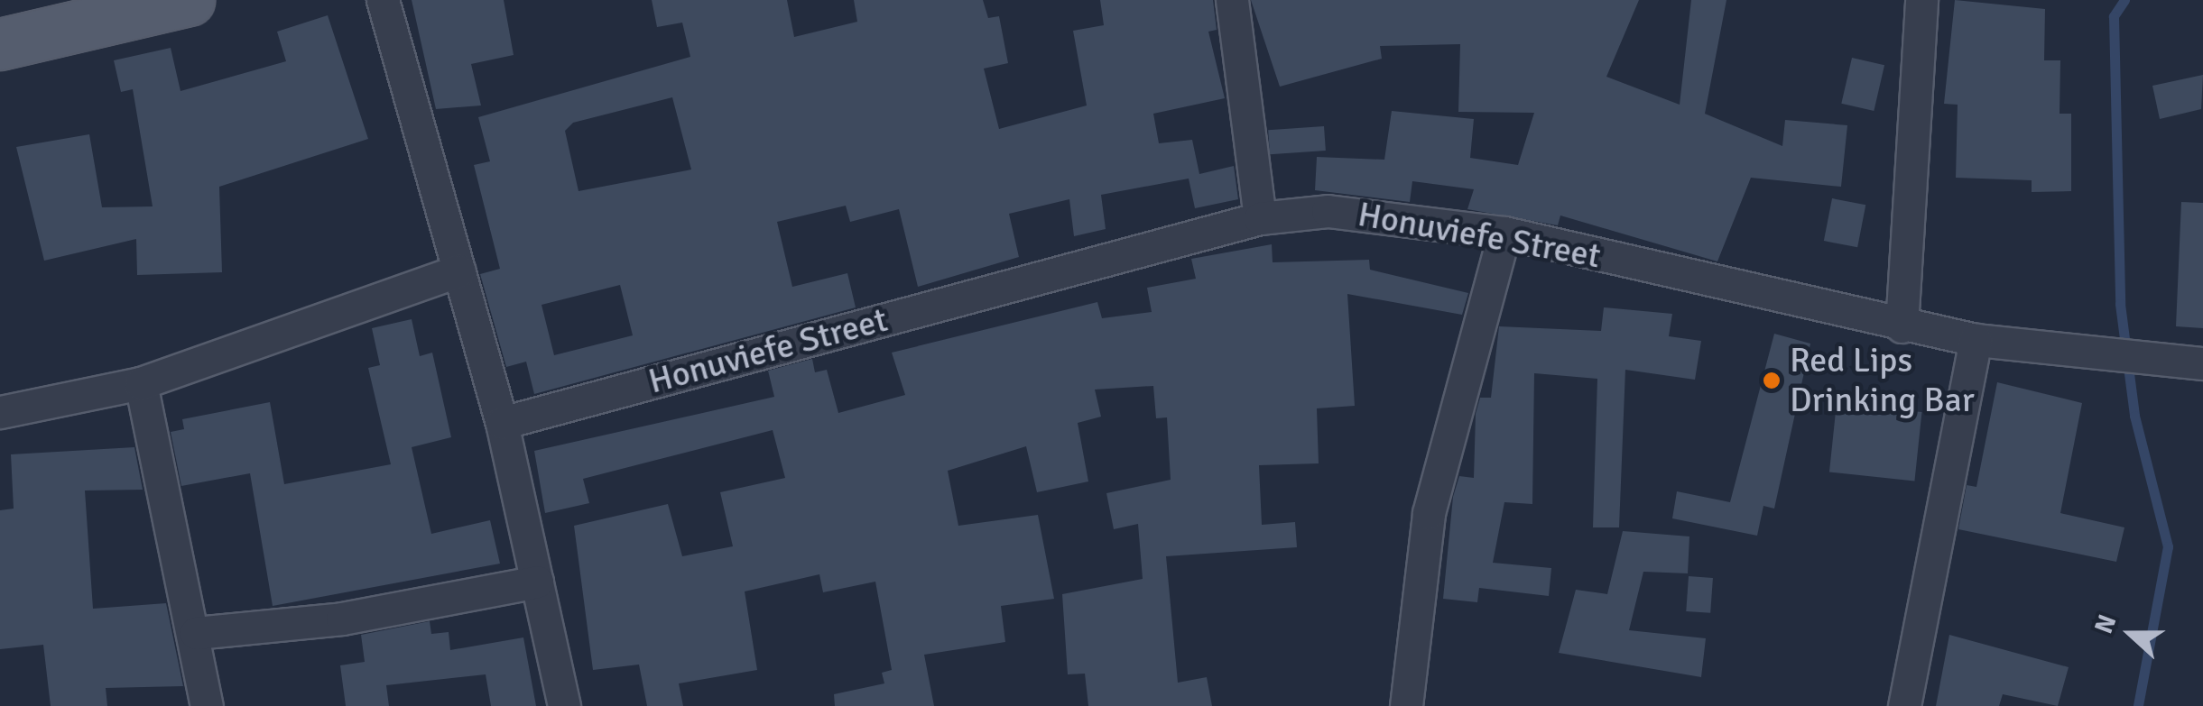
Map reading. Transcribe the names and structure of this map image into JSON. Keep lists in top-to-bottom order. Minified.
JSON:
{"streets":{"street":["Honuviefe Street"]},"places":["Red Lips Drinking Bar"],"north":"left"}
